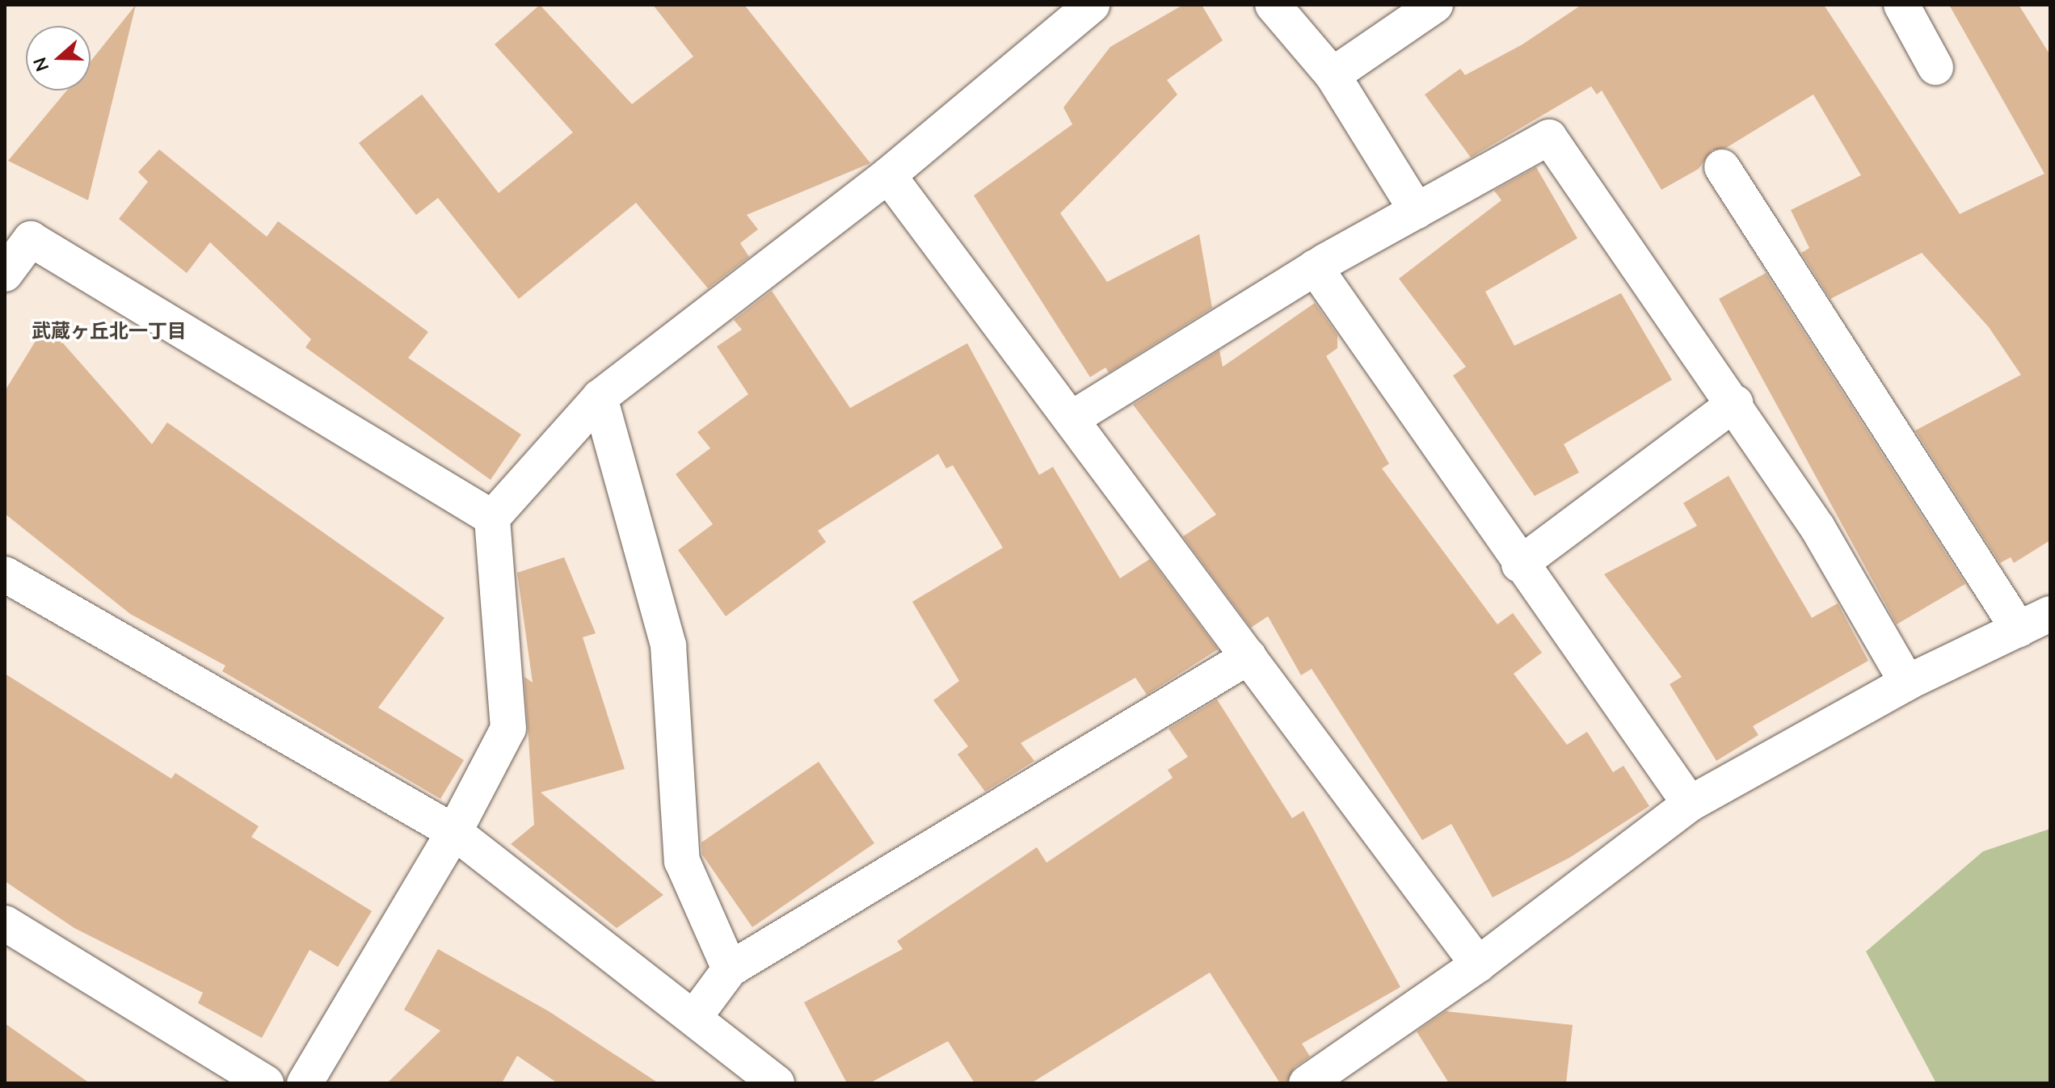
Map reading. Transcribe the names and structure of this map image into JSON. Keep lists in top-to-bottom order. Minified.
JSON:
{"districts":["武蔵ヶ丘北一丁目"],"north":"left"}
